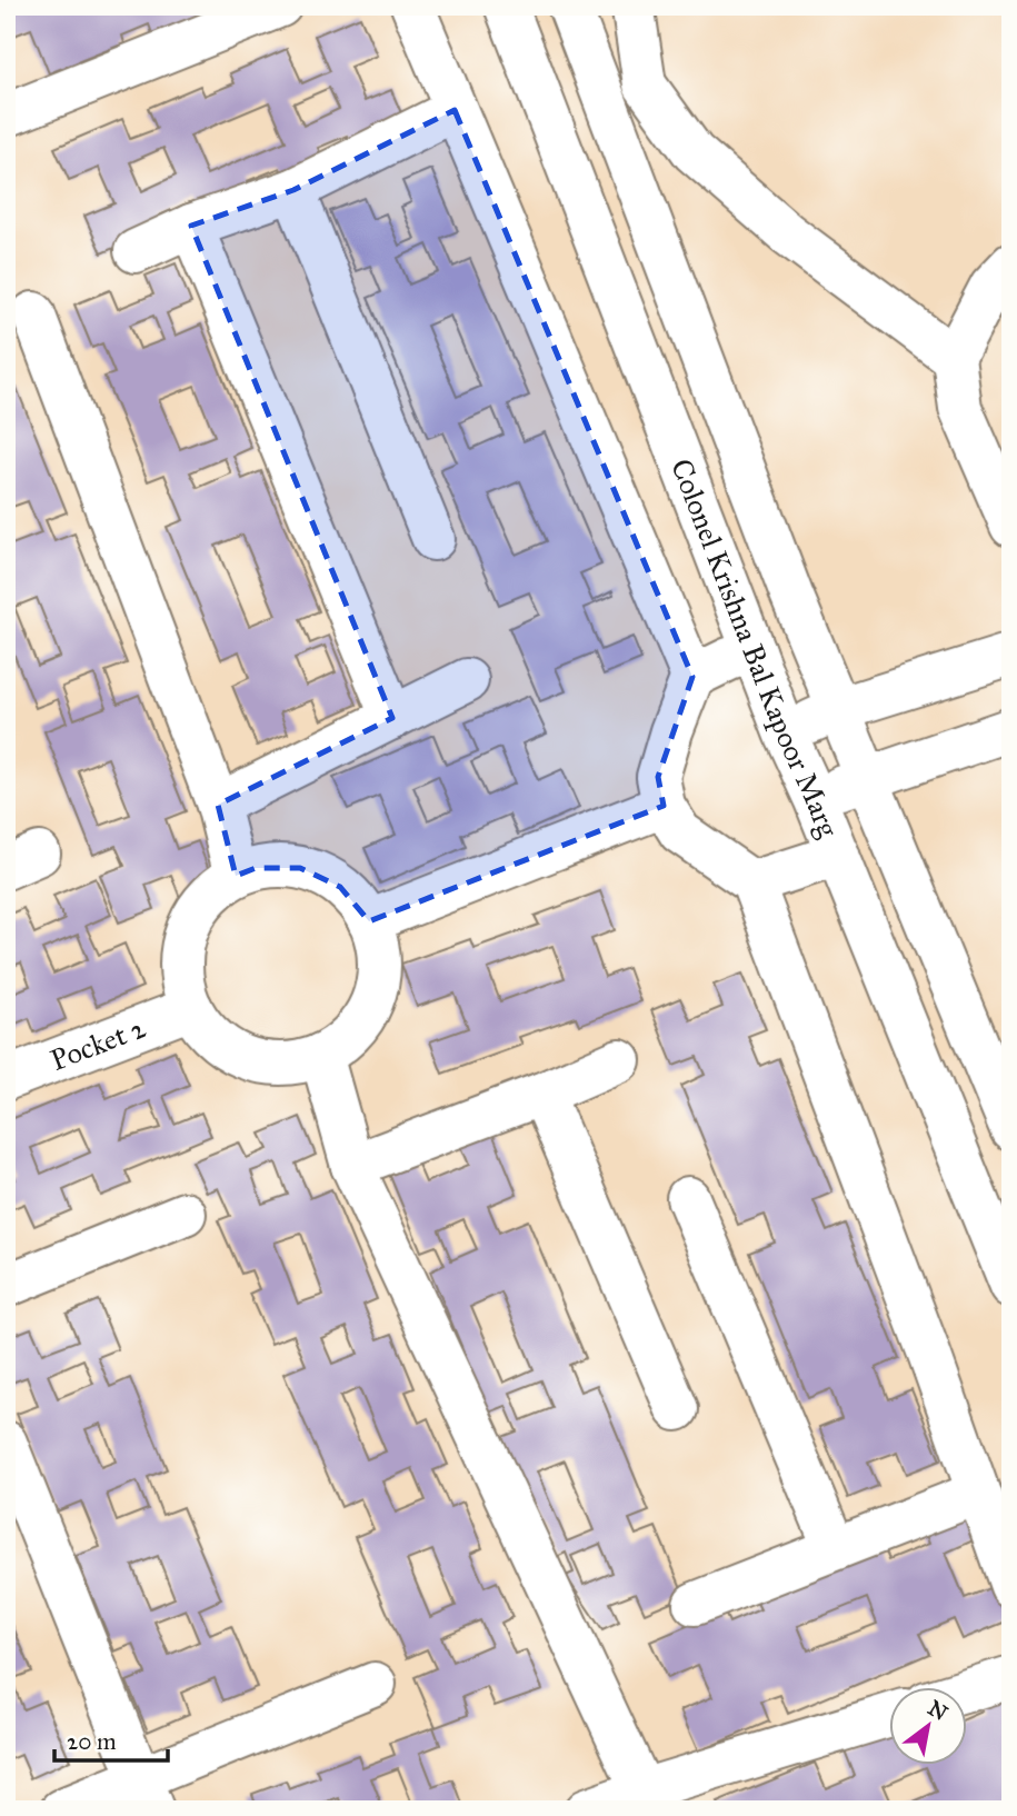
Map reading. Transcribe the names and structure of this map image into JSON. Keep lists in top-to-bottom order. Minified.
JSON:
{"streets":{"street":["Colonel Krishna Bal Kapoor Marg","Pocket 2"]},"scale_bar":"20 m","north":"top right"}
